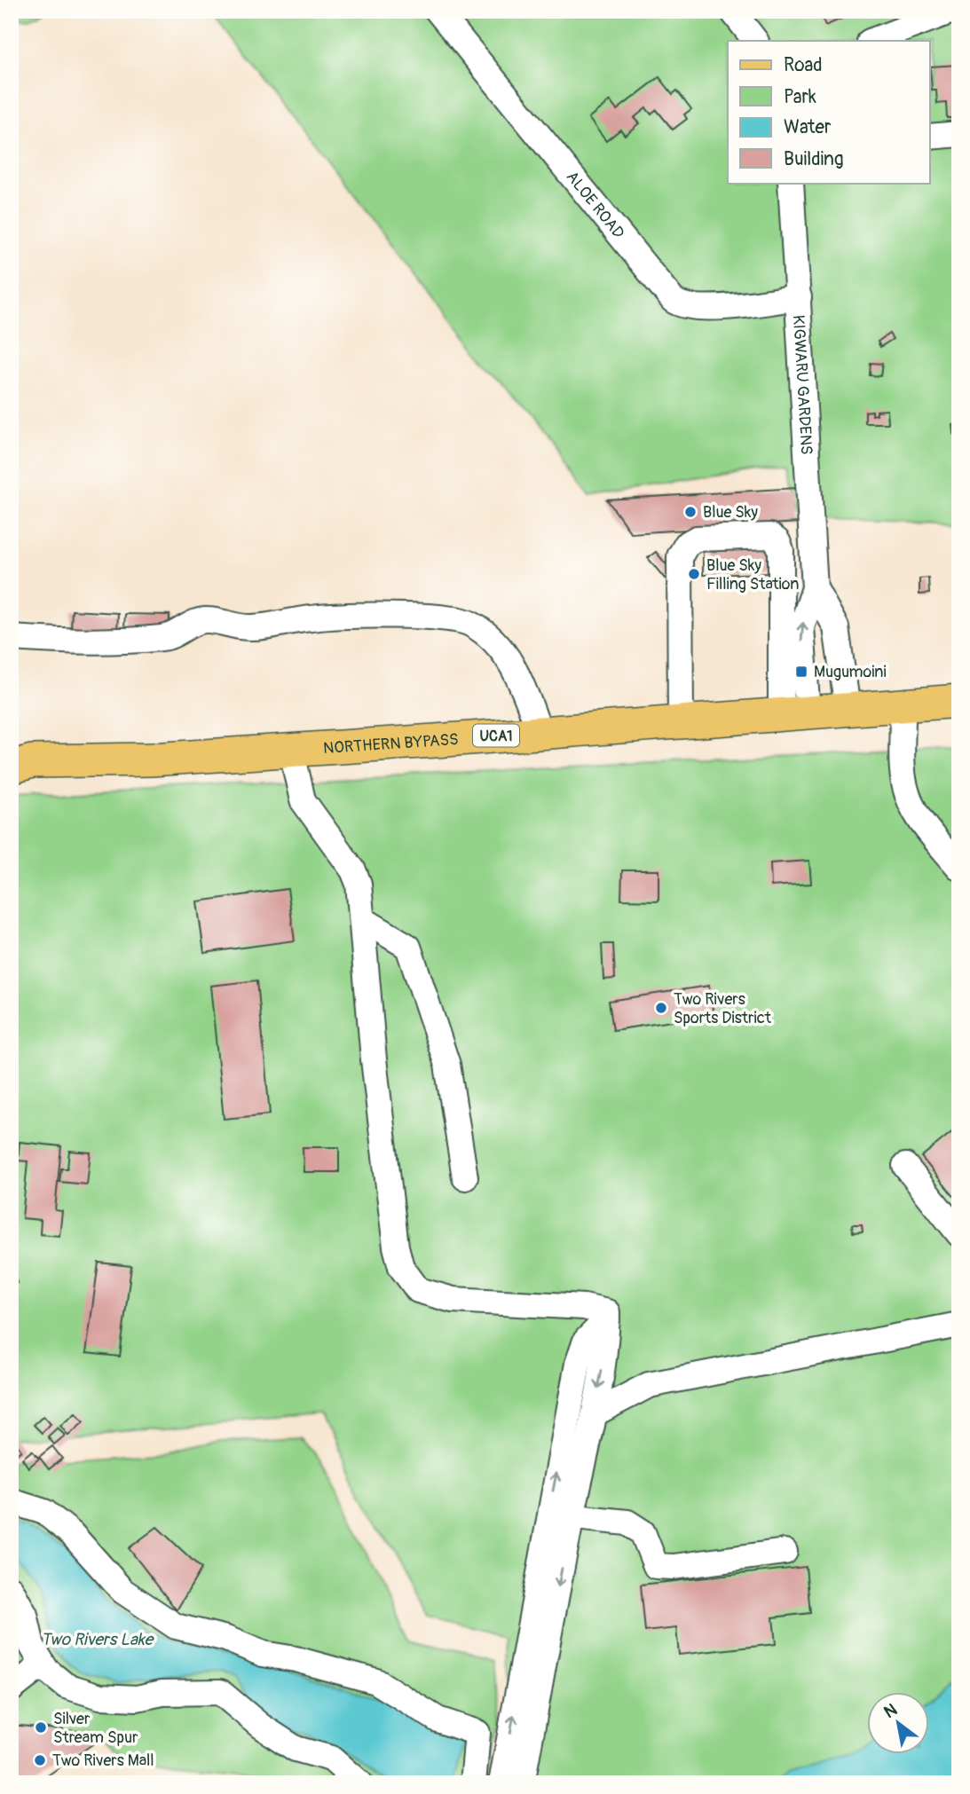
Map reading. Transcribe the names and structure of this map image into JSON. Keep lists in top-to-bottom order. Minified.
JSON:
{"streets":{"main road":["UCA1","NORTHERN BYPASS"],"street":["ALOE ROAD","KIGWARU GARDENS"]},"crossings":[["ALOE ROAD","KIGWARU GARDENS"],["KIGWARU GARDENS","NORTHERN BYPASS"]],"water":["Two Rivers Lake"],"places":{"other":["Blue Sky","Blue Sky Filling Station","Two Rivers Sports District","Silver Stream Spur","Two Rivers Mall"],"transit":["Mugumoini"]},"legend":["Road","Park","Water","Building"],"north":"top left"}
